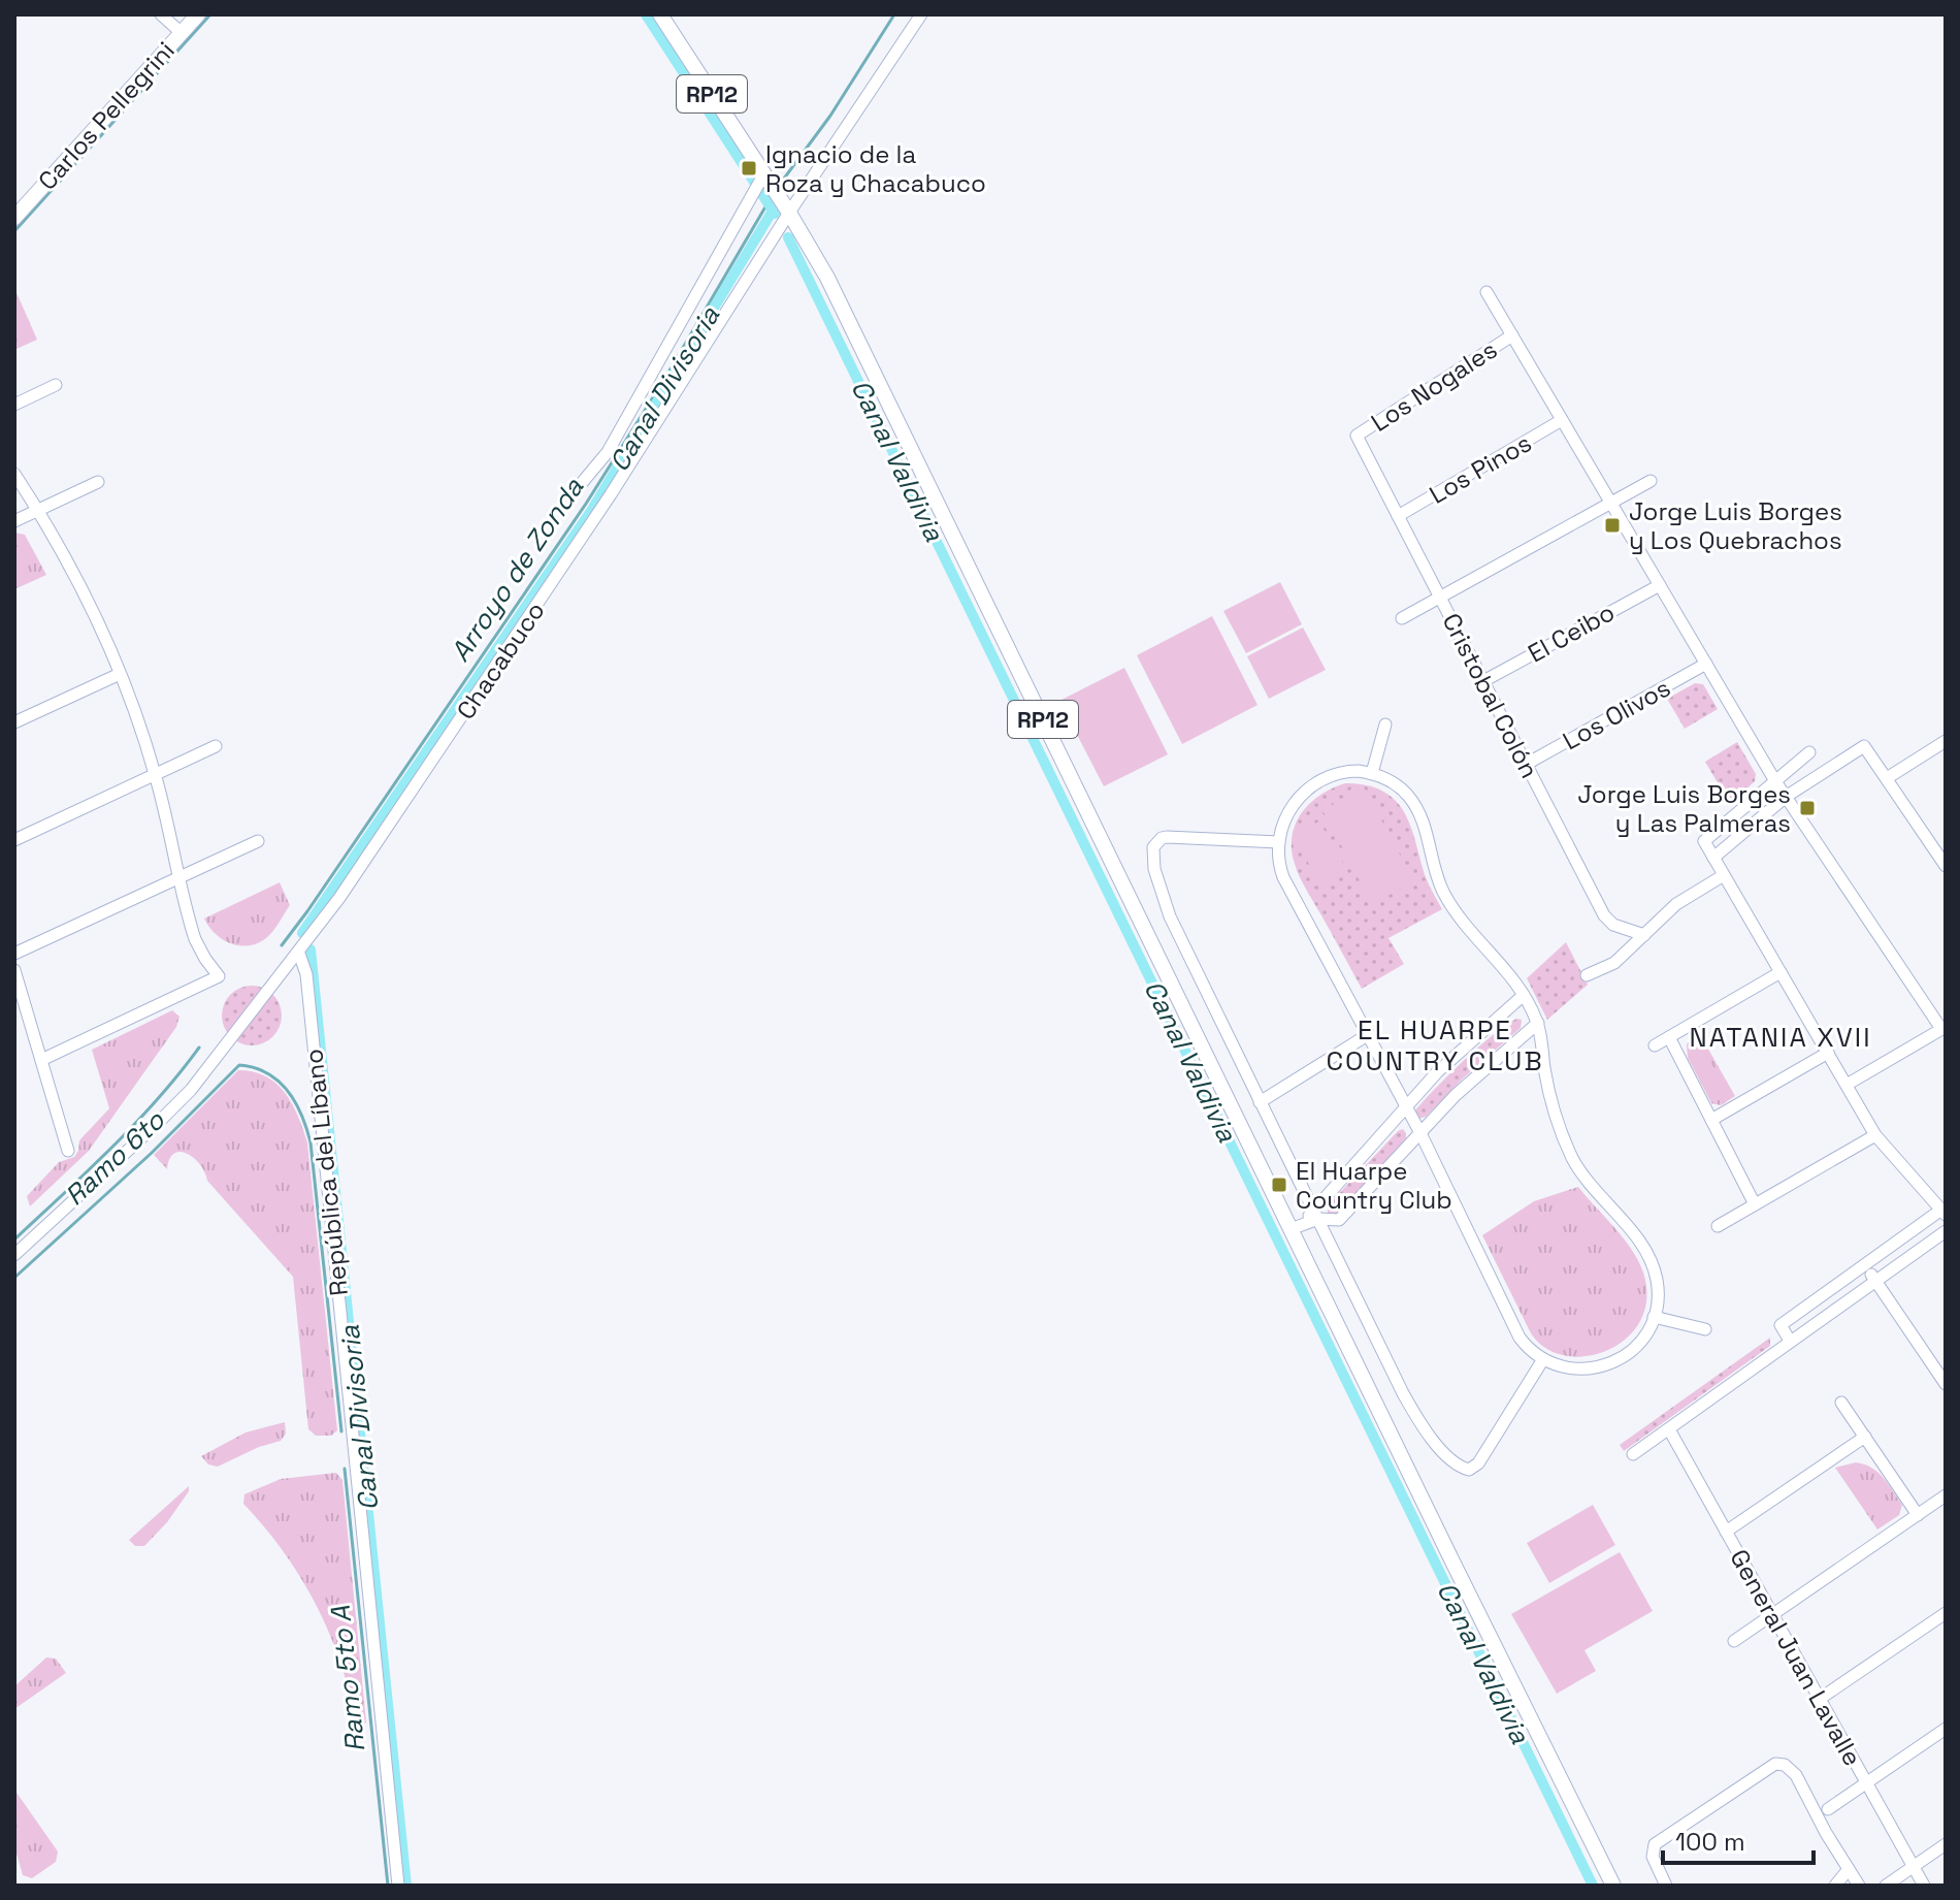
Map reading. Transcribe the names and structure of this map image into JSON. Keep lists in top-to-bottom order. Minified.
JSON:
{"streets":{"main road":["RP12","Carlos Pellegrini"],"street":["Los Nogales","Los Pinos","El Ceibo","Chacabuco","Cristobal Colón","Los Olivos","República del Líbano","General Juan Lavalle"]},"crossings":[["RP12","Chacabuco"],["Los Nogales","Cristobal Colón"],["Los Pinos","Cristobal Colón"],["El Ceibo","Cristobal Colón"],["Chacabuco","República del Líbano"],["Cristobal Colón","Los Olivos"]],"districts":["EL HUARPE COUNTRY CLUB","NATANIA XVII"],"water":["Canal Divisoria","Canal Valdivia","Arroyo de Zonda","Ramo 6to","Ramo 5to A"],"places":{"transit":["Ignacio de la Roza y Chacabuco","Jorge Luis Borges y Los Quebrachos","Jorge Luis Borges y Las Palmeras","El Huarpe Country Club"]},"scale_bar":"100 m"}
